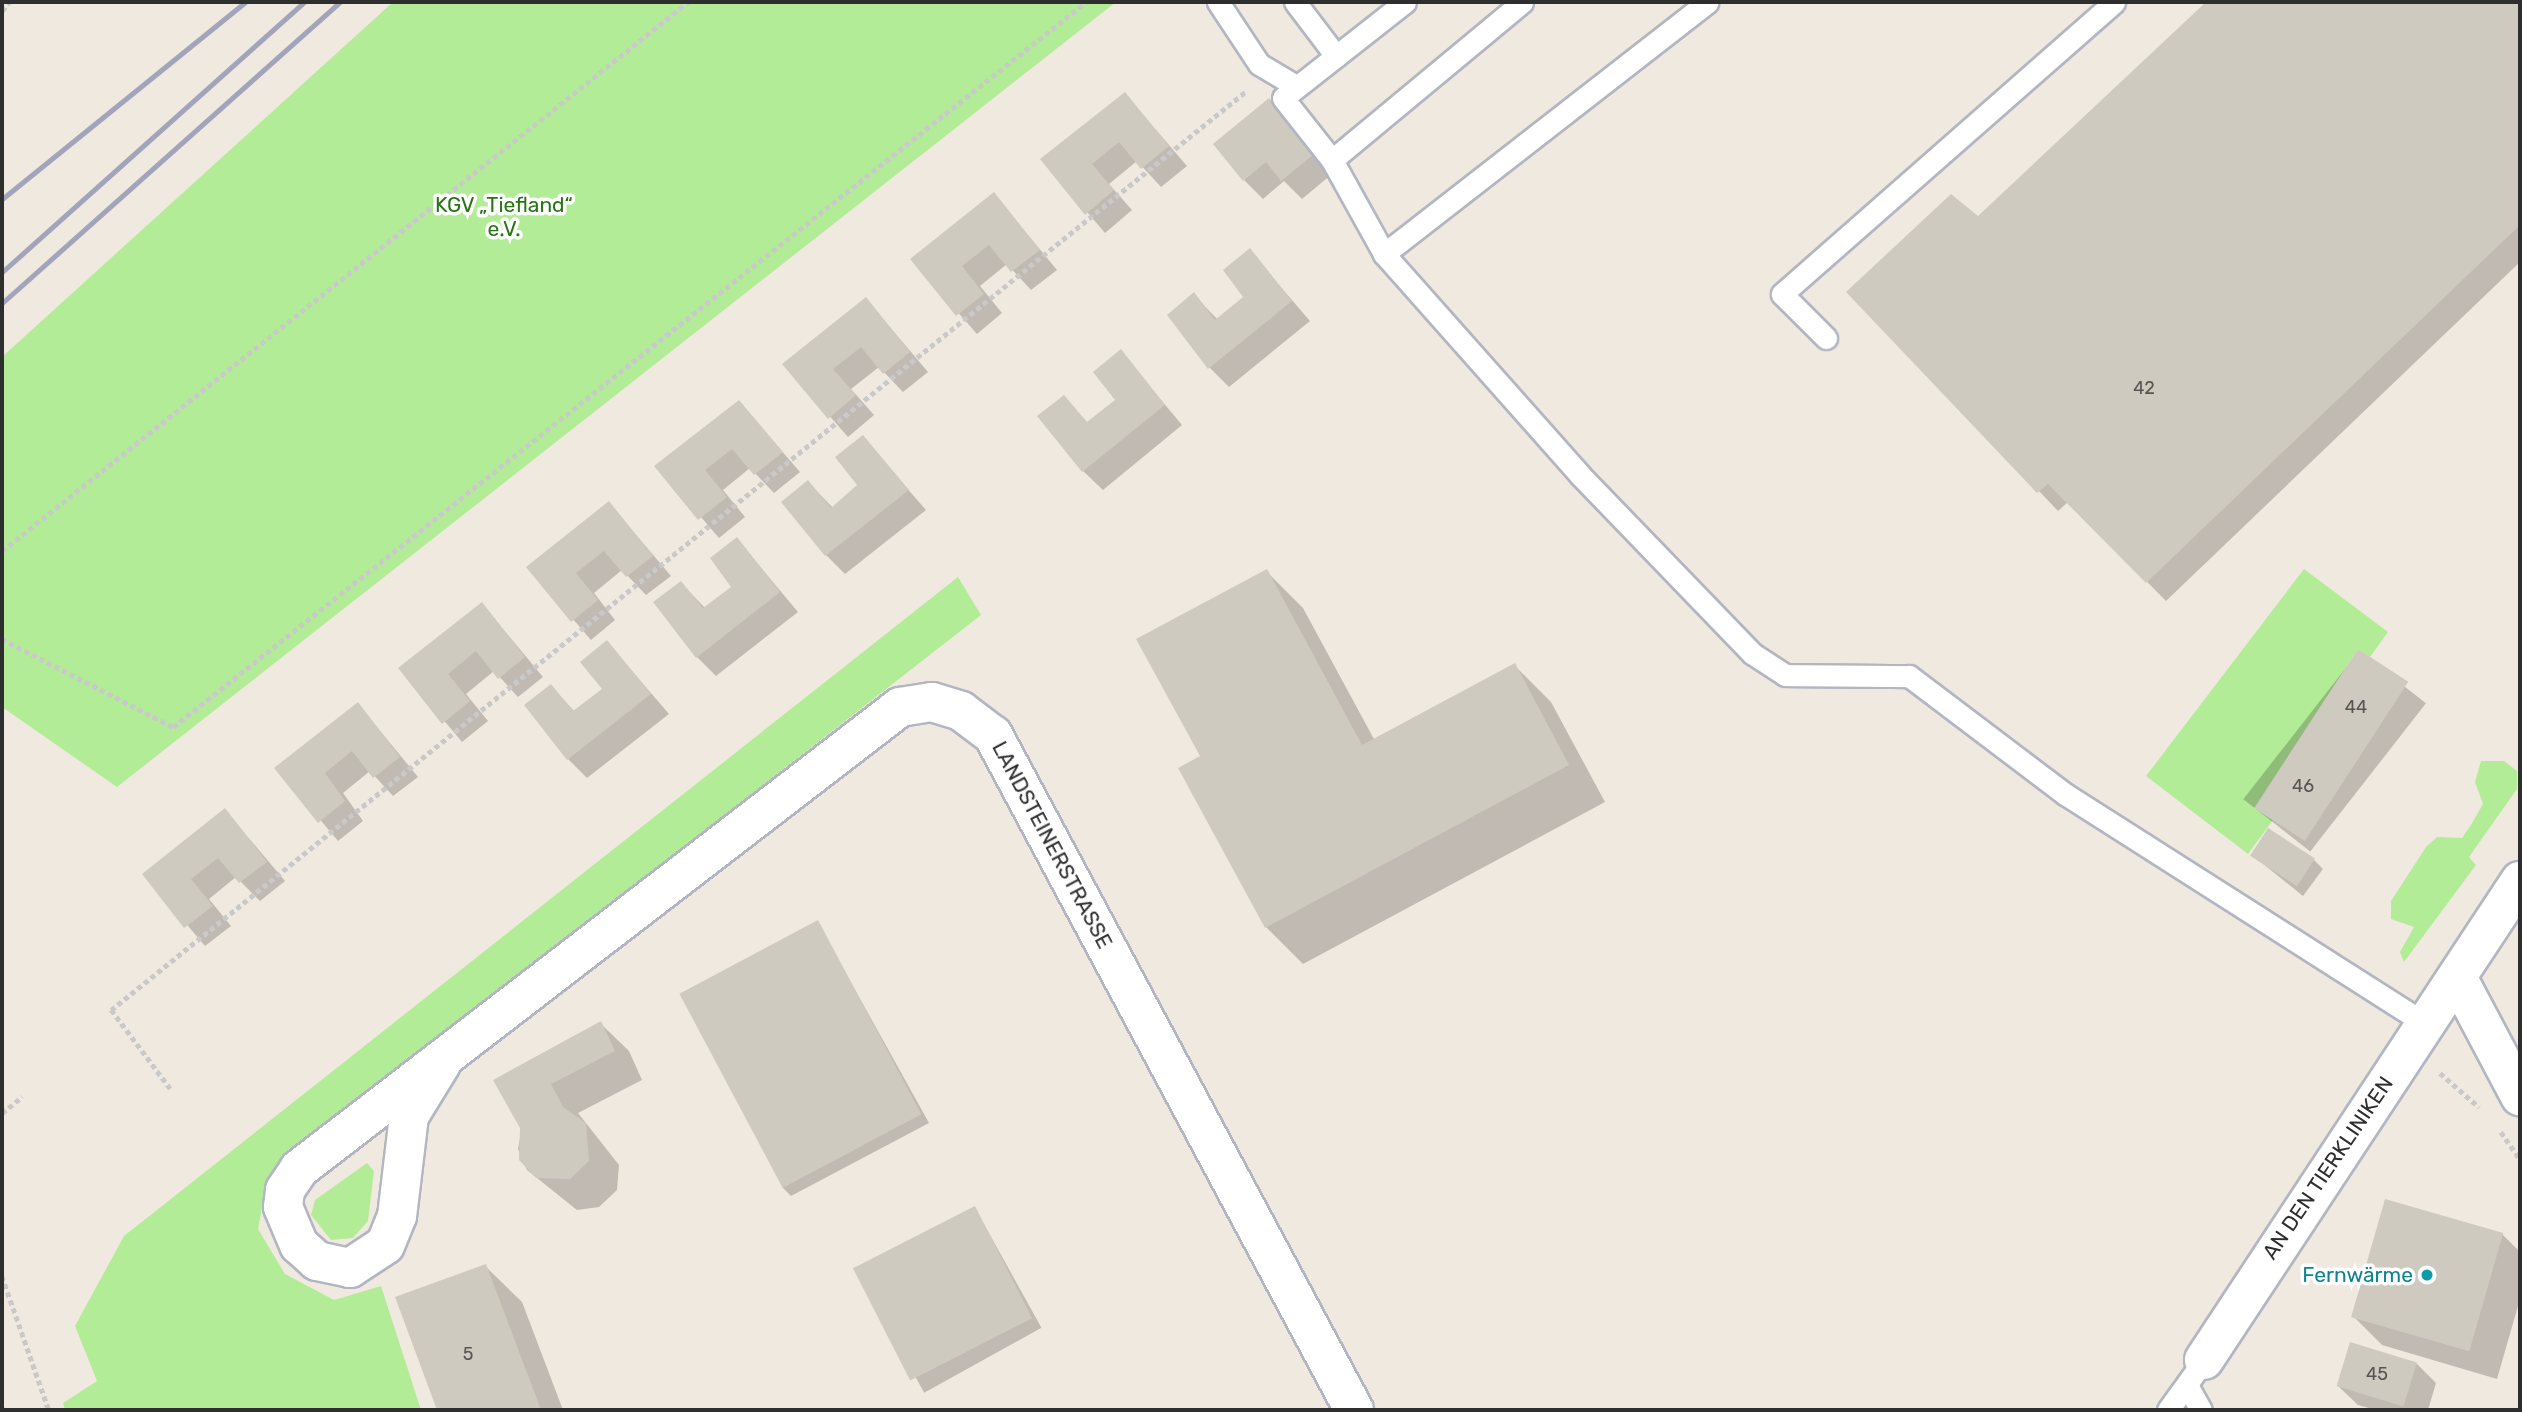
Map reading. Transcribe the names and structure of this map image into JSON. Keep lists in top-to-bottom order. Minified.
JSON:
{"streets":{"street":["LANDSTEINERSTRASSE","AN DEN TIERKLINIKEN"]},"parks":["KGV „Tiefland“ e.V."],"places":["Fernwärme"],"house_numbers":["42","44","46","5","45"]}
